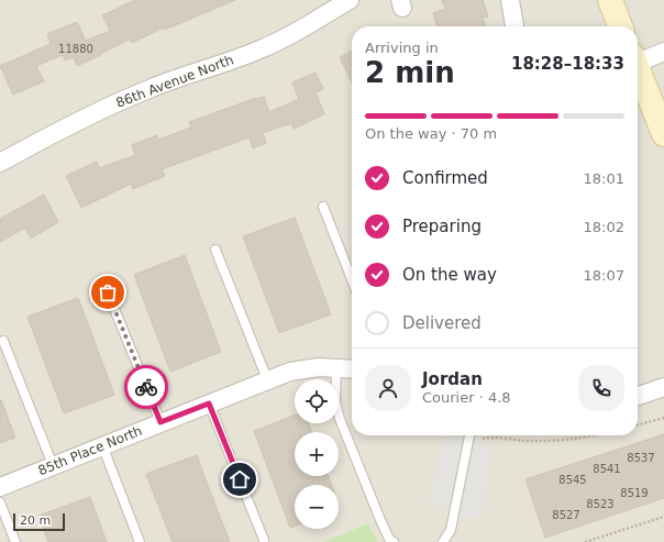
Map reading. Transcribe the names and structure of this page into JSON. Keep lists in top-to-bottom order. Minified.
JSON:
{"streets":{"street":["86th Avenue North","85th Place North"]},"house_numbers":["11880","8537","8541","8545","8519","8523","8527"],"scale_bar":"20 m","page":{"heading":["2 min","Arriving in","18:28–18:33"],"panel":["Jordan","Courier · 4.8"],"bar":"On the way · 70 m","list":[["Confirmed","18:01"],["Preparing","18:02"],["On the way","18:07"],"Delivered"],"map_buttons":["+","−"],"scale":"20 m"}}
